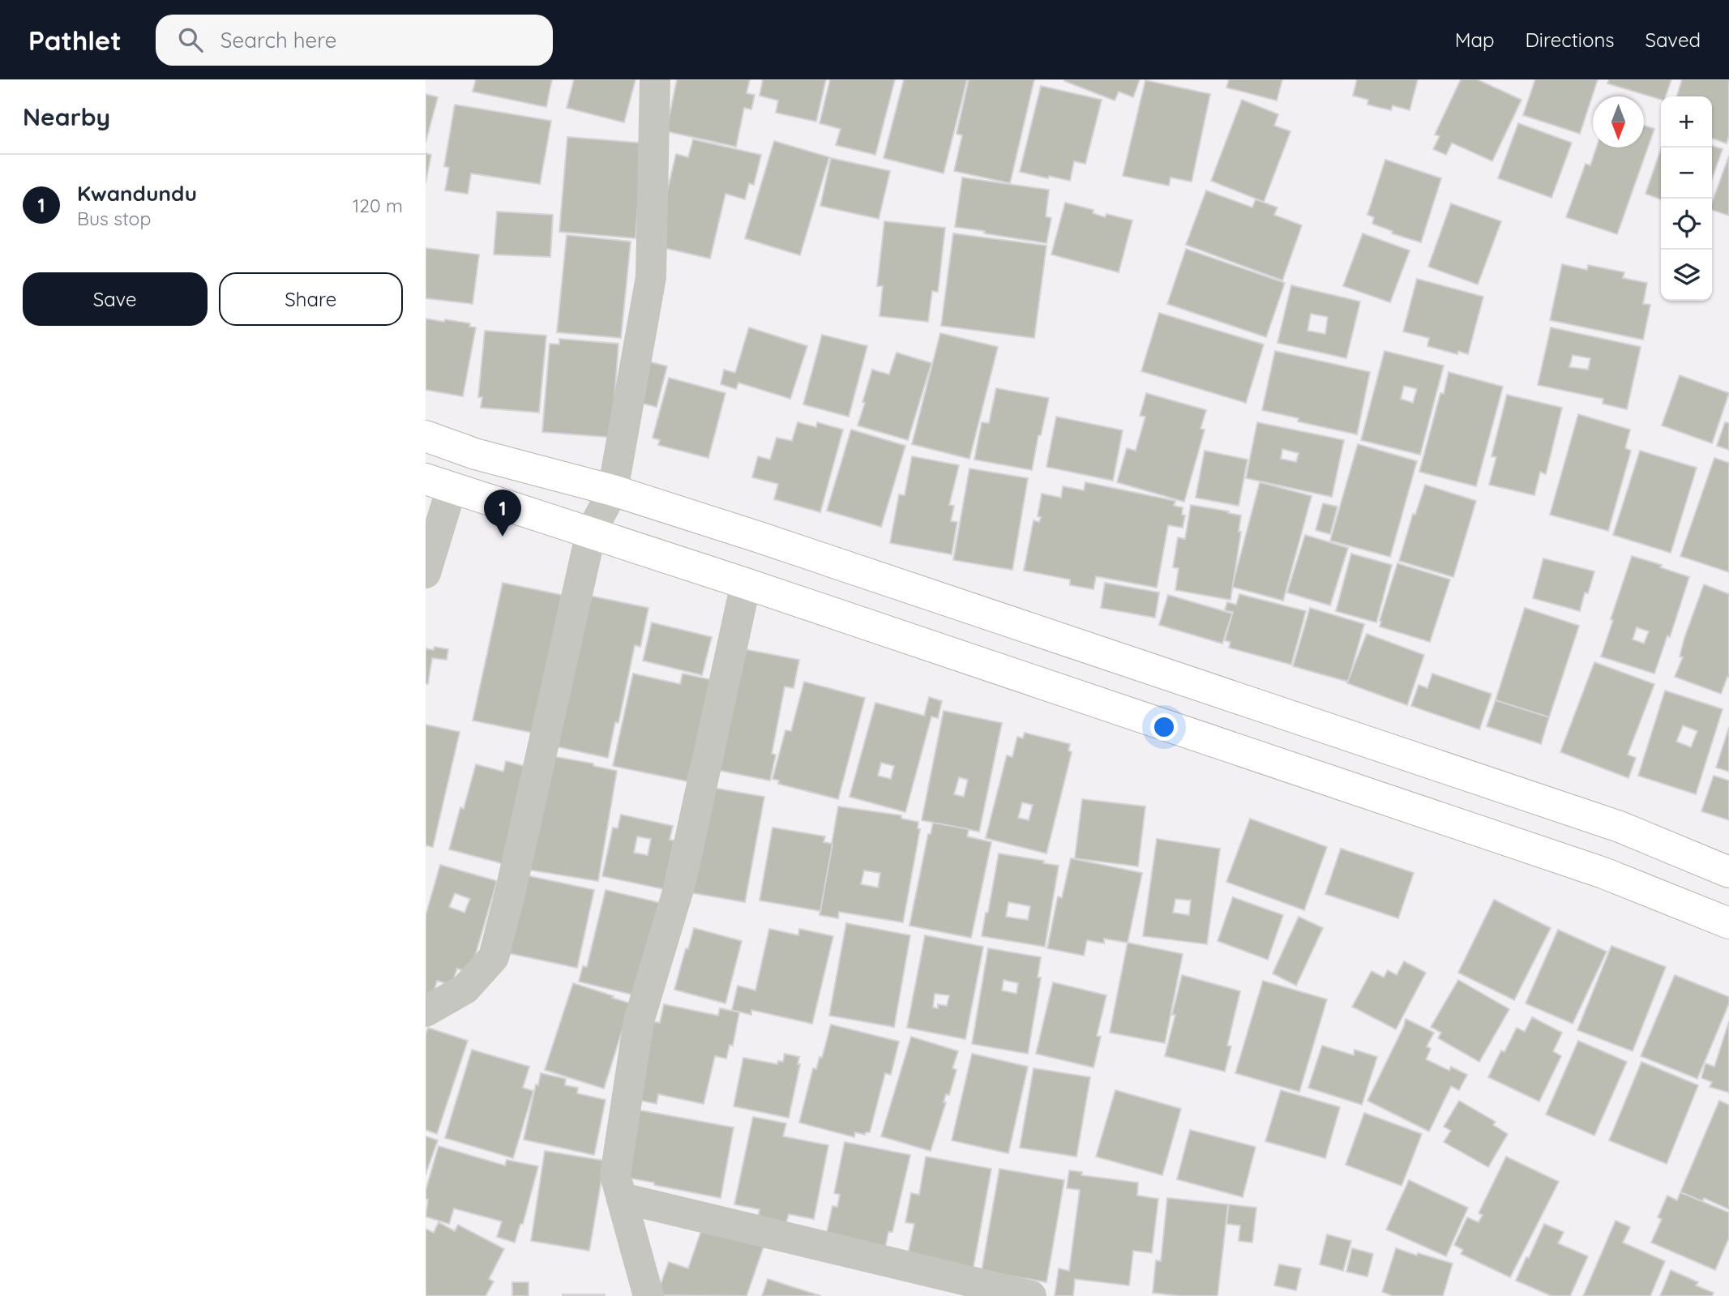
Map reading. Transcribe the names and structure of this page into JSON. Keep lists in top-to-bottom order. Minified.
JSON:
{"north":"bottom","page":{"header":"Pathlet","search":"Search here","nav":["Map","Directions","Saved"],"heading":"Nearby","map_buttons":["+","−"],"list":[{"mark":"1","name":"Kwandundu","note":"Bus stop","value":"120 m"}],"buttons":["Save","Share"],"pins":"1"}}
